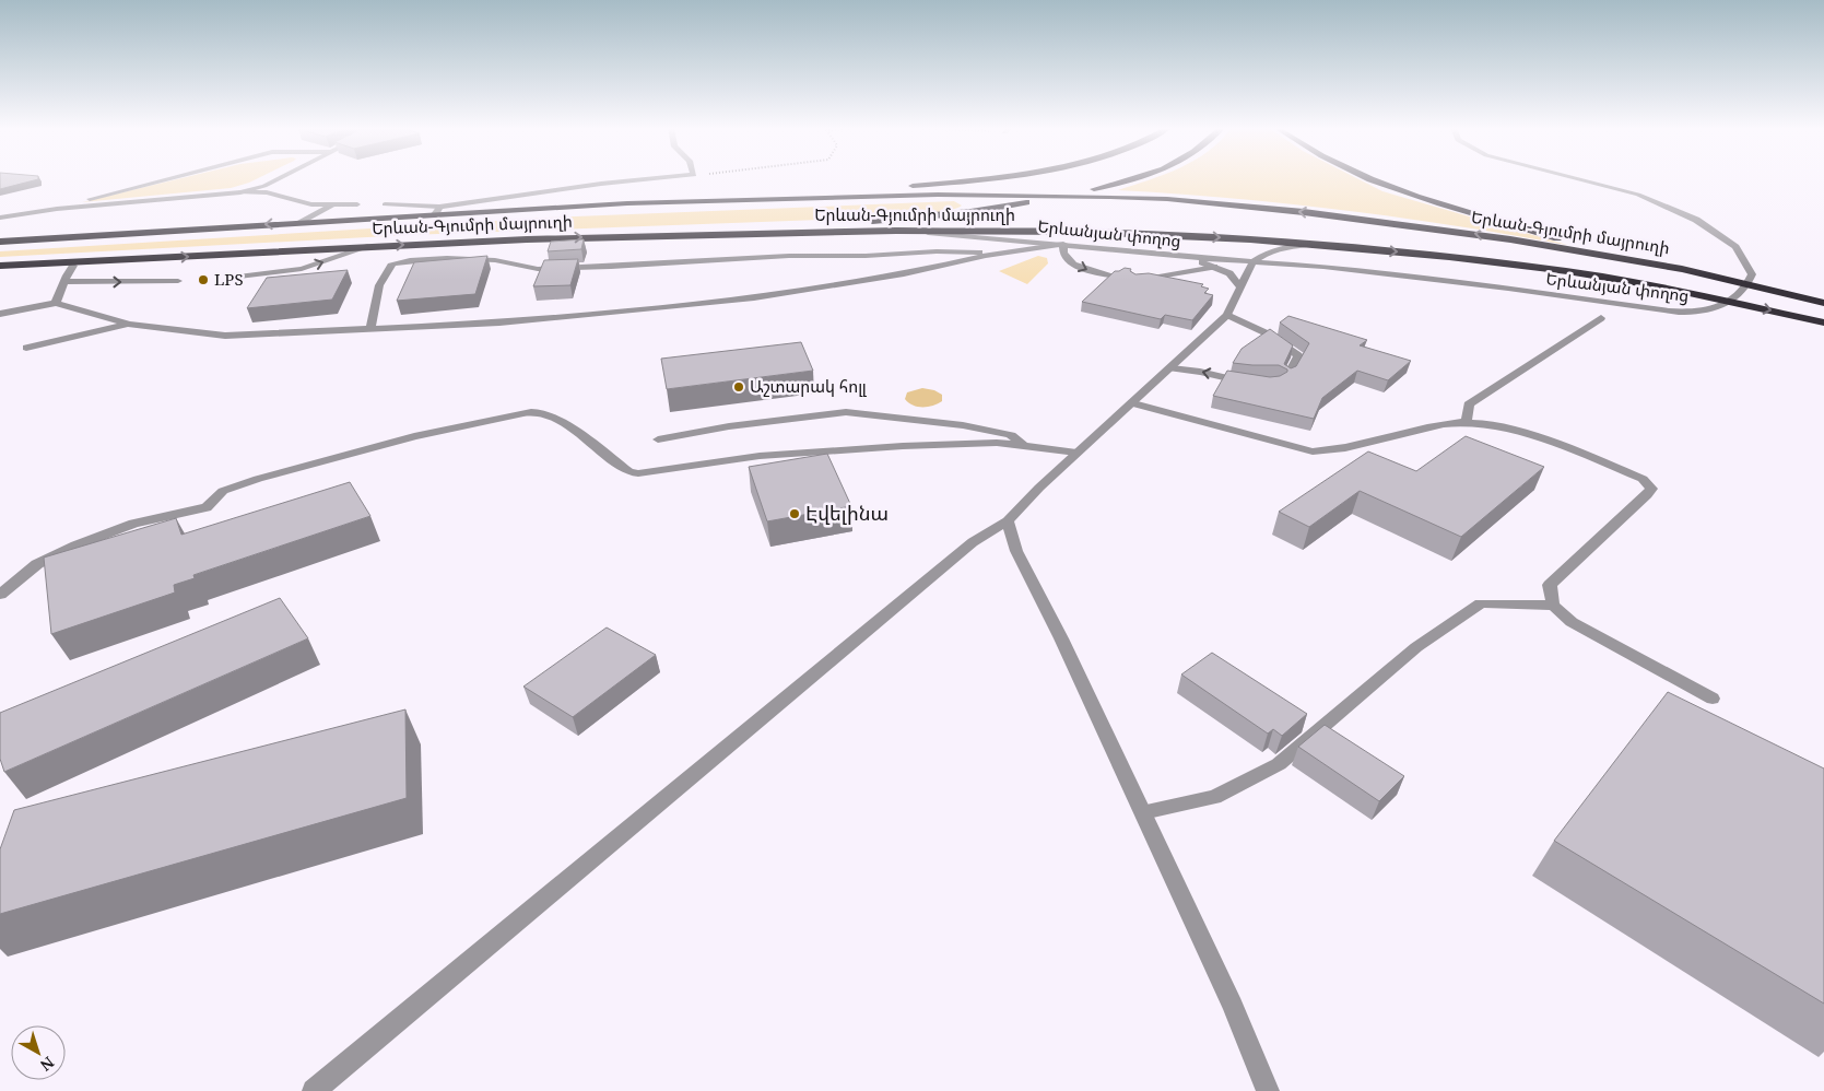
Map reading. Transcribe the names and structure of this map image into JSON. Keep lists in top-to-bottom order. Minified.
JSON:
{"streets":{"highway":["Երևան-Գյումրի մայրուղի"],"street":["Երևանյան փողոց"]},"crossings":[["Երևան-Գյումրի մայրուղի","Երևանյան փողոց"]],"places":["LPS","Աշտարակ հոլլ","Էվելինա"],"north":"bottom right"}
